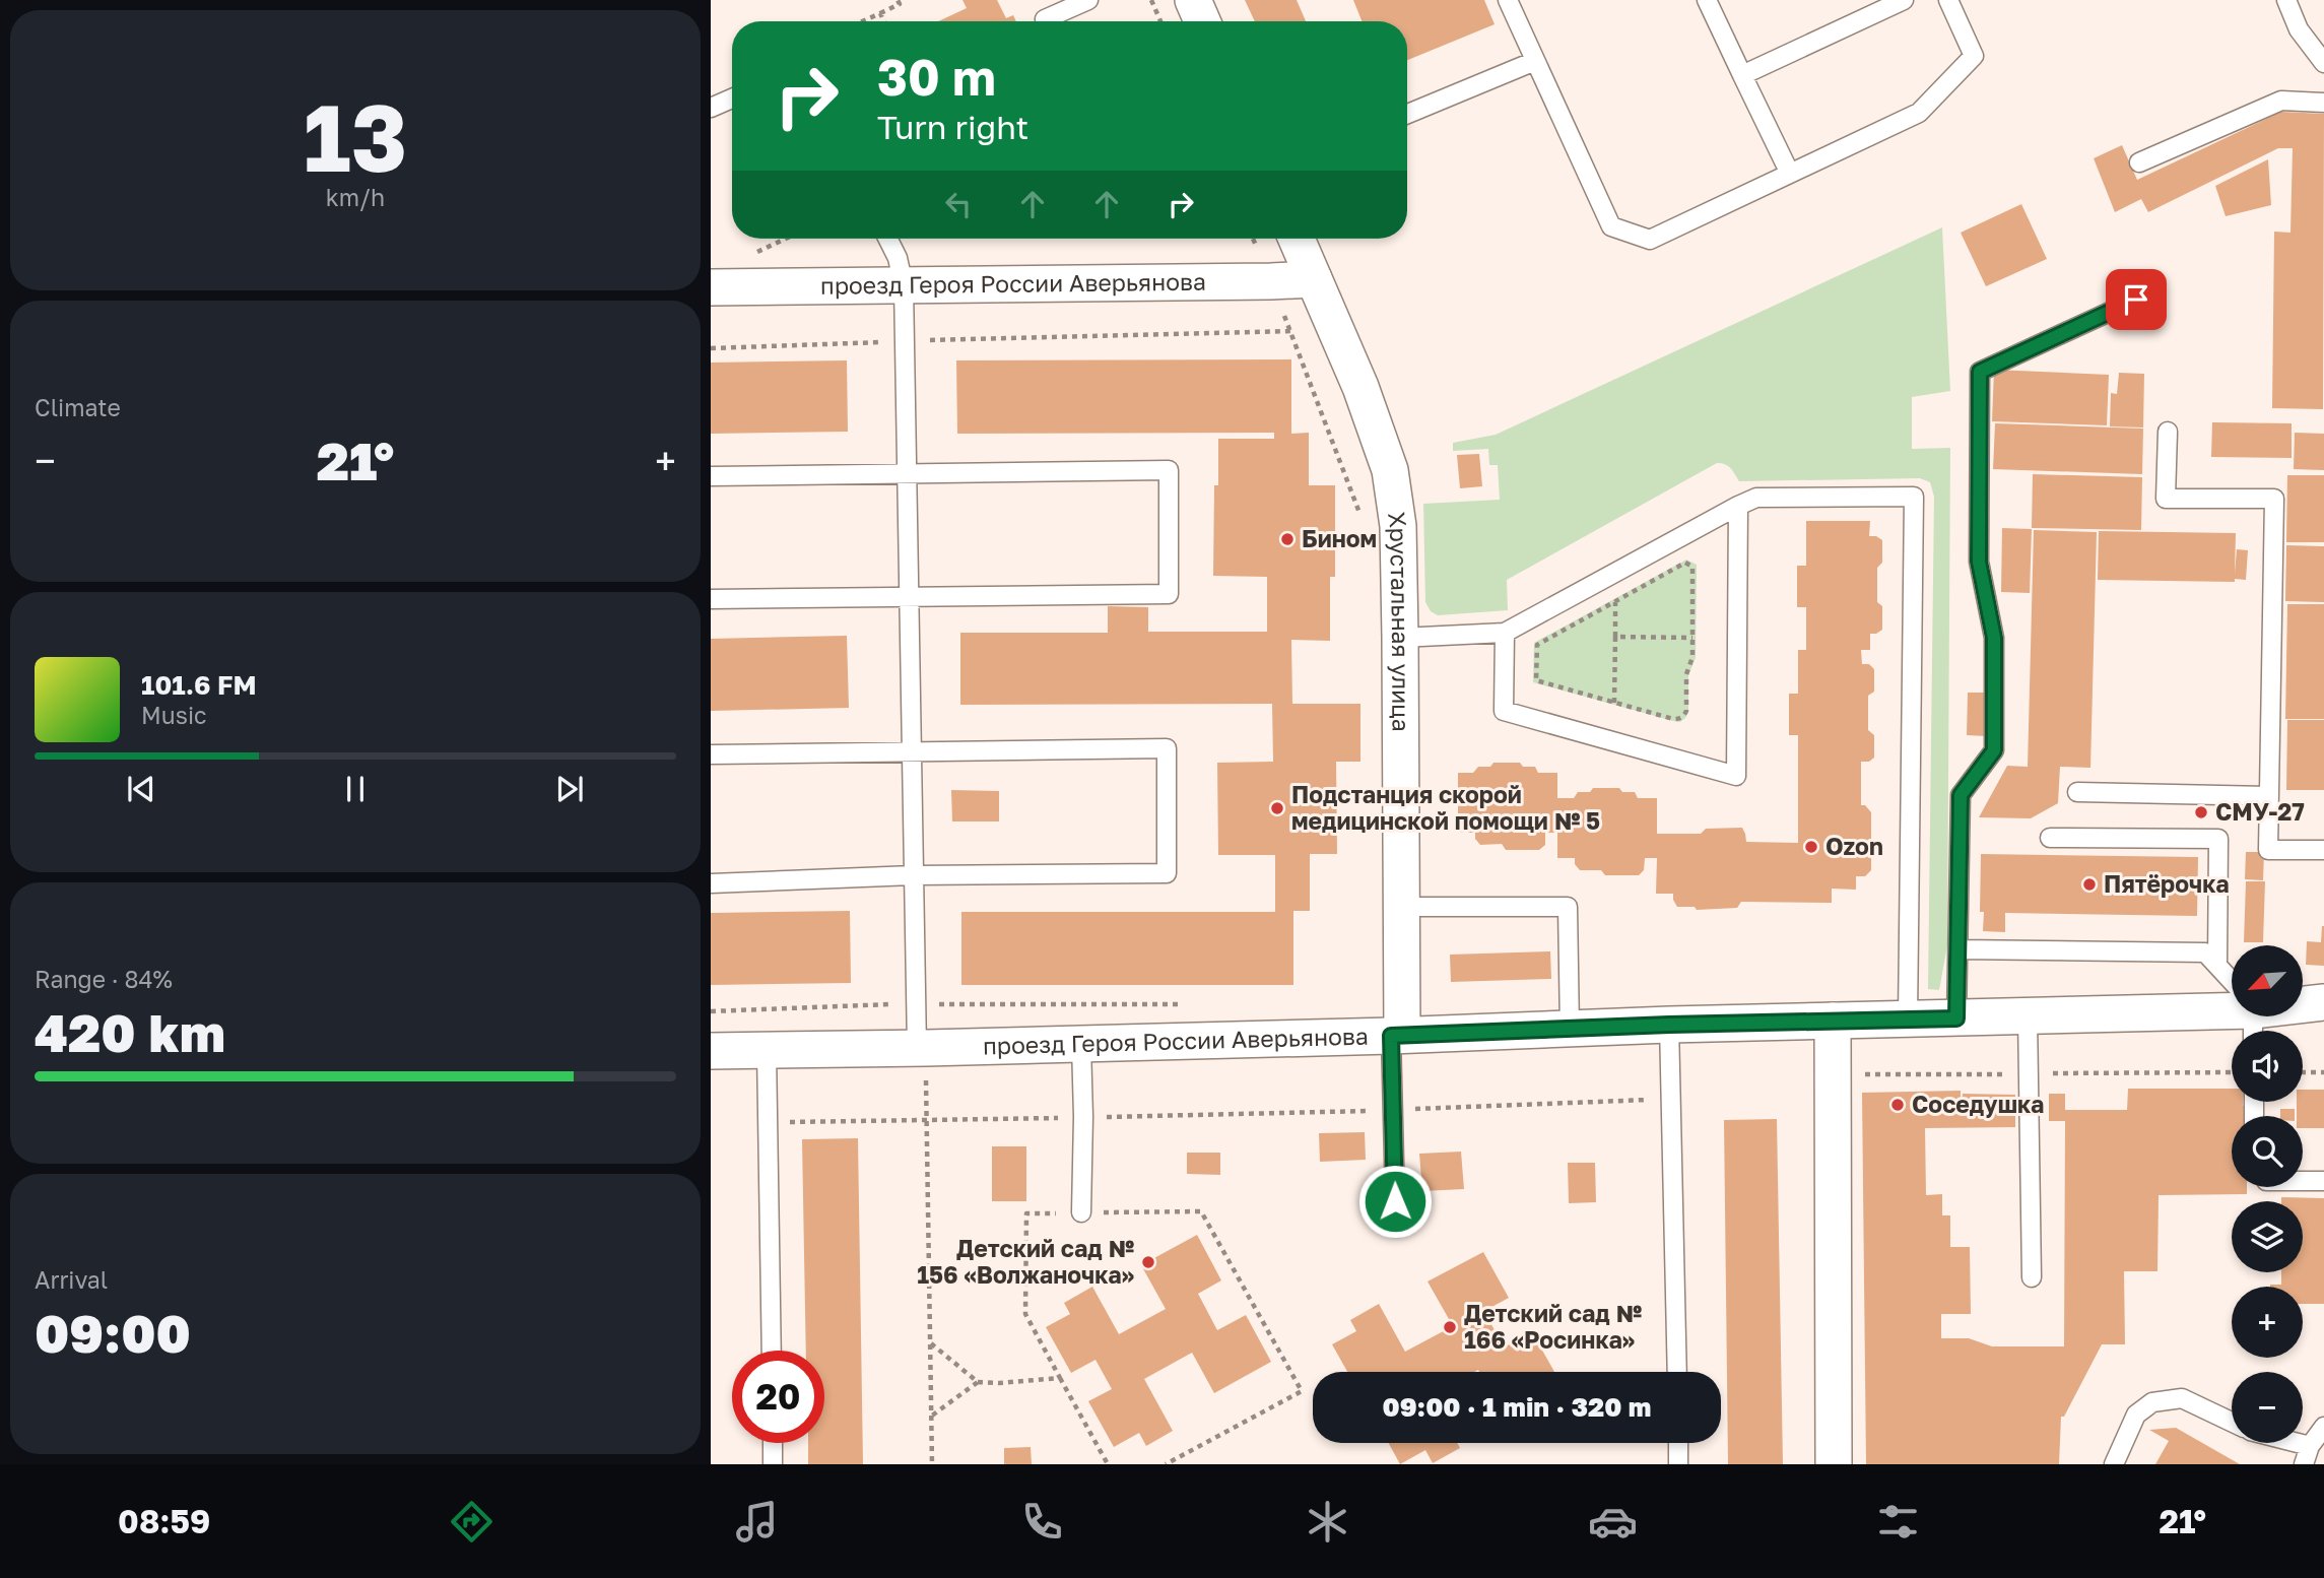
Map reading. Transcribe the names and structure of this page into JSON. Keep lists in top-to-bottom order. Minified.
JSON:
{"streets":{"street":["проезд Героя России Аверьянова","Хрустальная улица"]},"crossings":[["проезд Героя России Аверьянова","Хрустальная улица"]],"places":["Бином","Подстанция скорой медицинской помощи № 5","СМУ-27","Ozon","Пятёрочка","Соседушка","Детский сад № 156 «Волжаночка»","Детский сад № 166 «Росинка»"],"north":"bottom left","page":{"tile":[["13","km/h"],"Climate",["Range · 84%","420 km"],["Arrival","09:00"]],"turn":["30 m","Turn right"],"heat":["−","21°","+"],"song":["101.6 FM","Music"],"map_buttons":["+","−"],"limit":"20","trip":"09:00 · 1 min · 320 m","tabs":["08:59","21°"]}}
